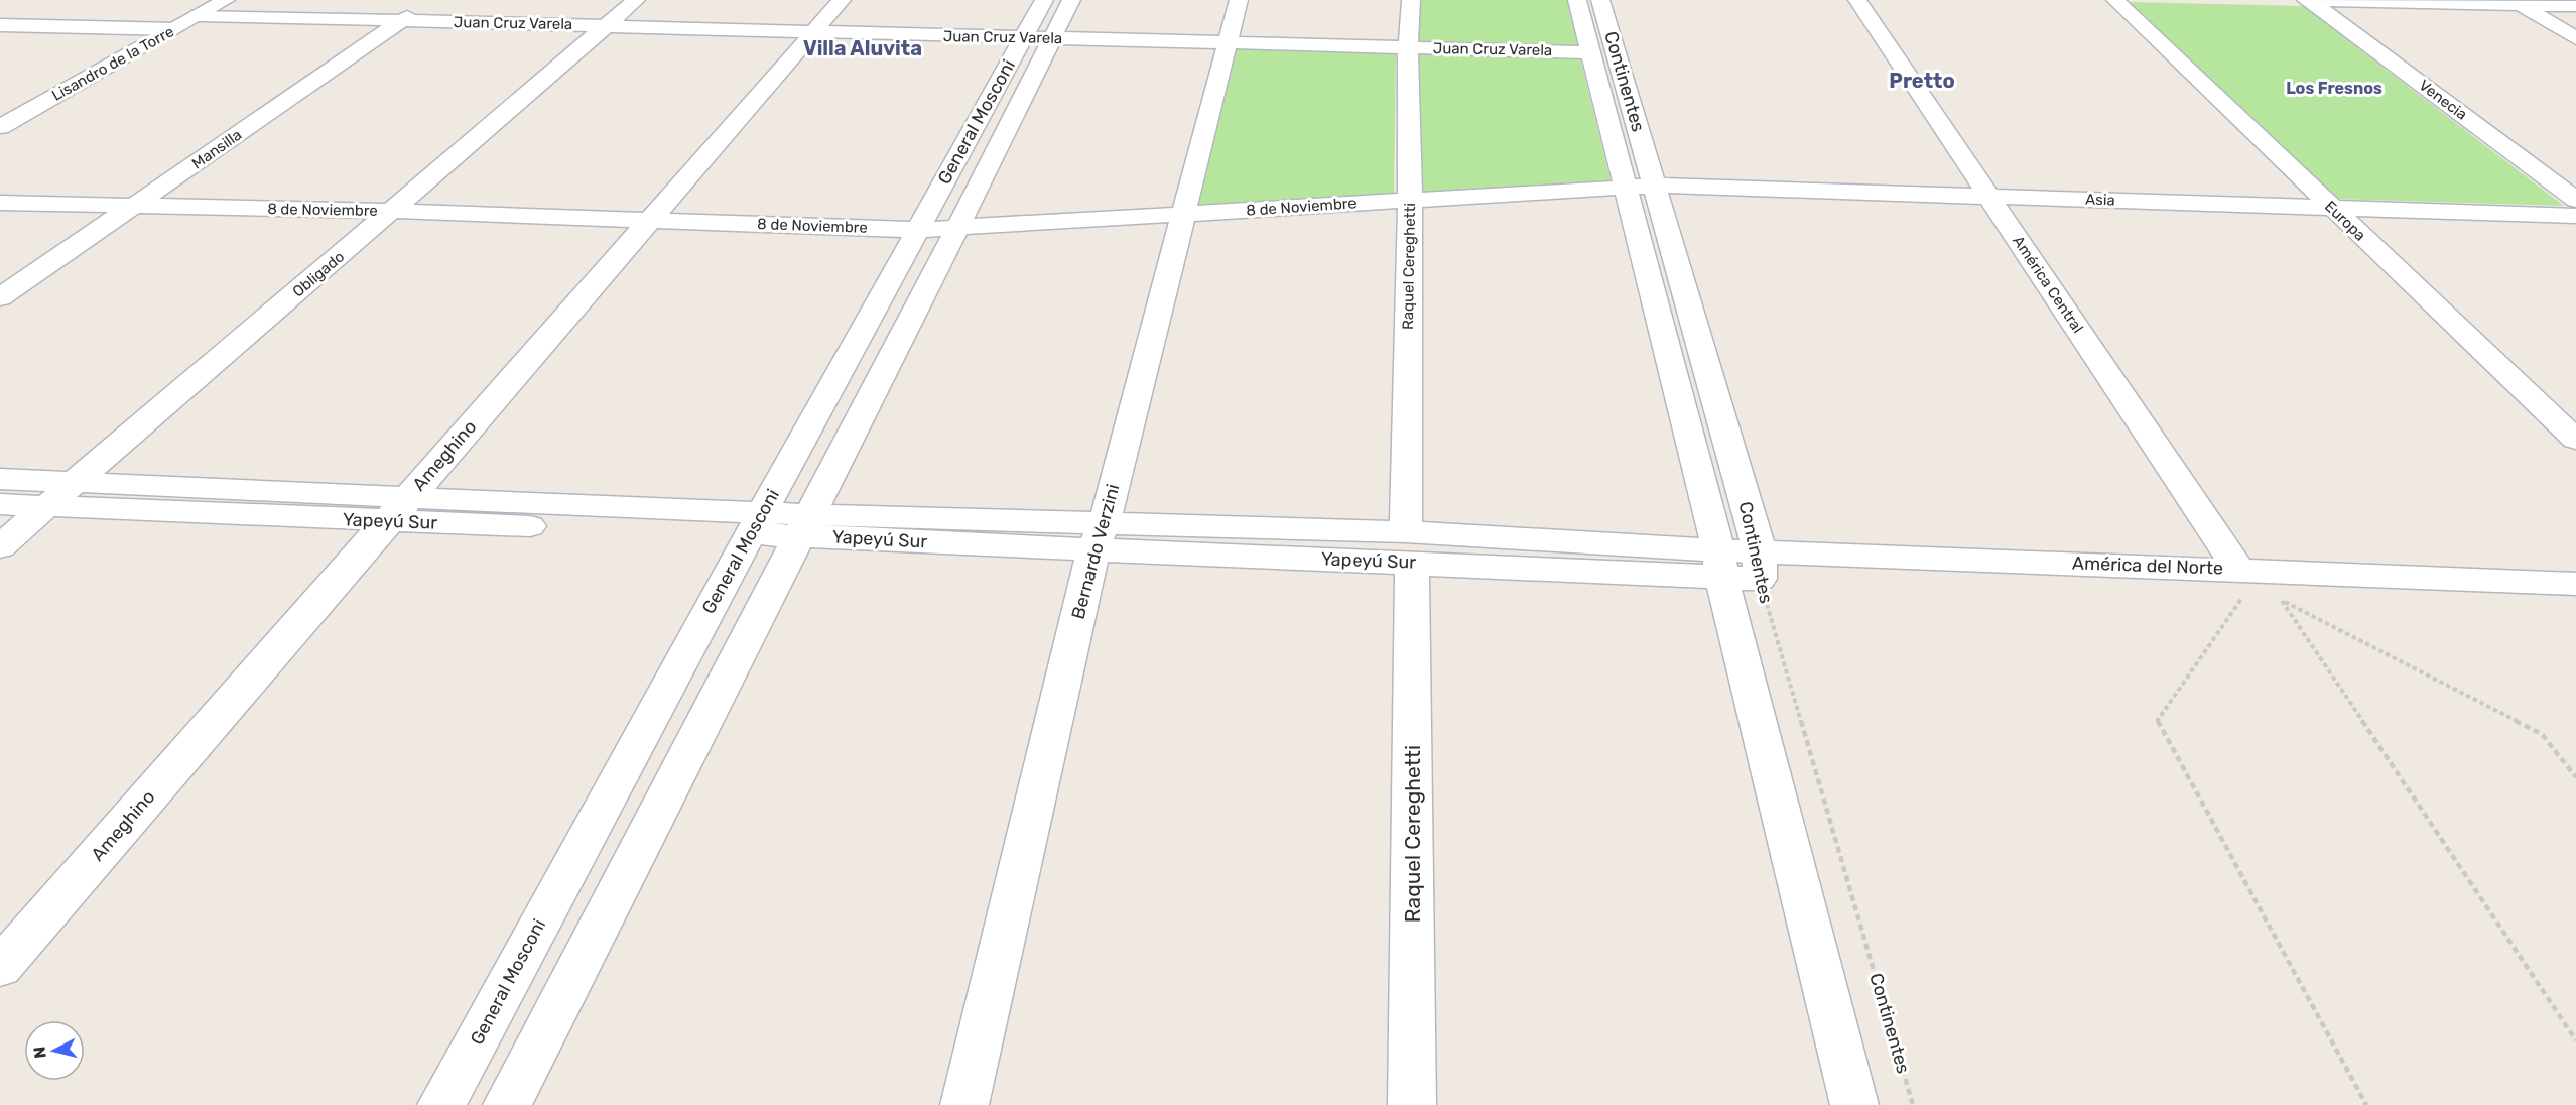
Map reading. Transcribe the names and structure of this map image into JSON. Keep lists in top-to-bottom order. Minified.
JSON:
{"streets":{"street":["Juan Cruz Varela","Lisandro de la Torre","Continentes","Venecia","General Mosconi","Mansilla","Asia","8 de Noviembre","Europa","Raquel Cereghetti","Obligado","América Central","Ameghino","Yapeyú Sur","Bernardo Verzini","América del Norte"]},"crossings":[["Juan Cruz Varela","Lisandro de la Torre"],["Juan Cruz Varela","Continentes"],["Juan Cruz Varela","General Mosconi"],["Juan Cruz Varela","Mansilla"],["Juan Cruz Varela","Raquel Cereghetti"],["Juan Cruz Varela","Obligado"],["Juan Cruz Varela","Ameghino"],["Juan Cruz Varela","Bernardo Verzini"],["Continentes","Asia"],["Continentes","8 de Noviembre"],["Continentes","Yapeyú Sur"],["Continentes","América del Norte"],["General Mosconi","8 de Noviembre"],["General Mosconi","Yapeyú Sur"],["Mansilla","8 de Noviembre"],["Asia","8 de Noviembre"],["Asia","Europa"],["Asia","América Central"],["8 de Noviembre","Raquel Cereghetti"],["8 de Noviembre","Obligado"],["8 de Noviembre","Ameghino"],["8 de Noviembre","Bernardo Verzini"],["Raquel Cereghetti","Yapeyú Sur"],["Obligado","Yapeyú Sur"],["América Central","América del Norte"],["Ameghino","Yapeyú Sur"],["Yapeyú Sur","Bernardo Verzini"],["Yapeyú Sur","América del Norte"]],"districts":["Villa Aluvita","Pretto","Los Fresnos"],"north":"left"}
